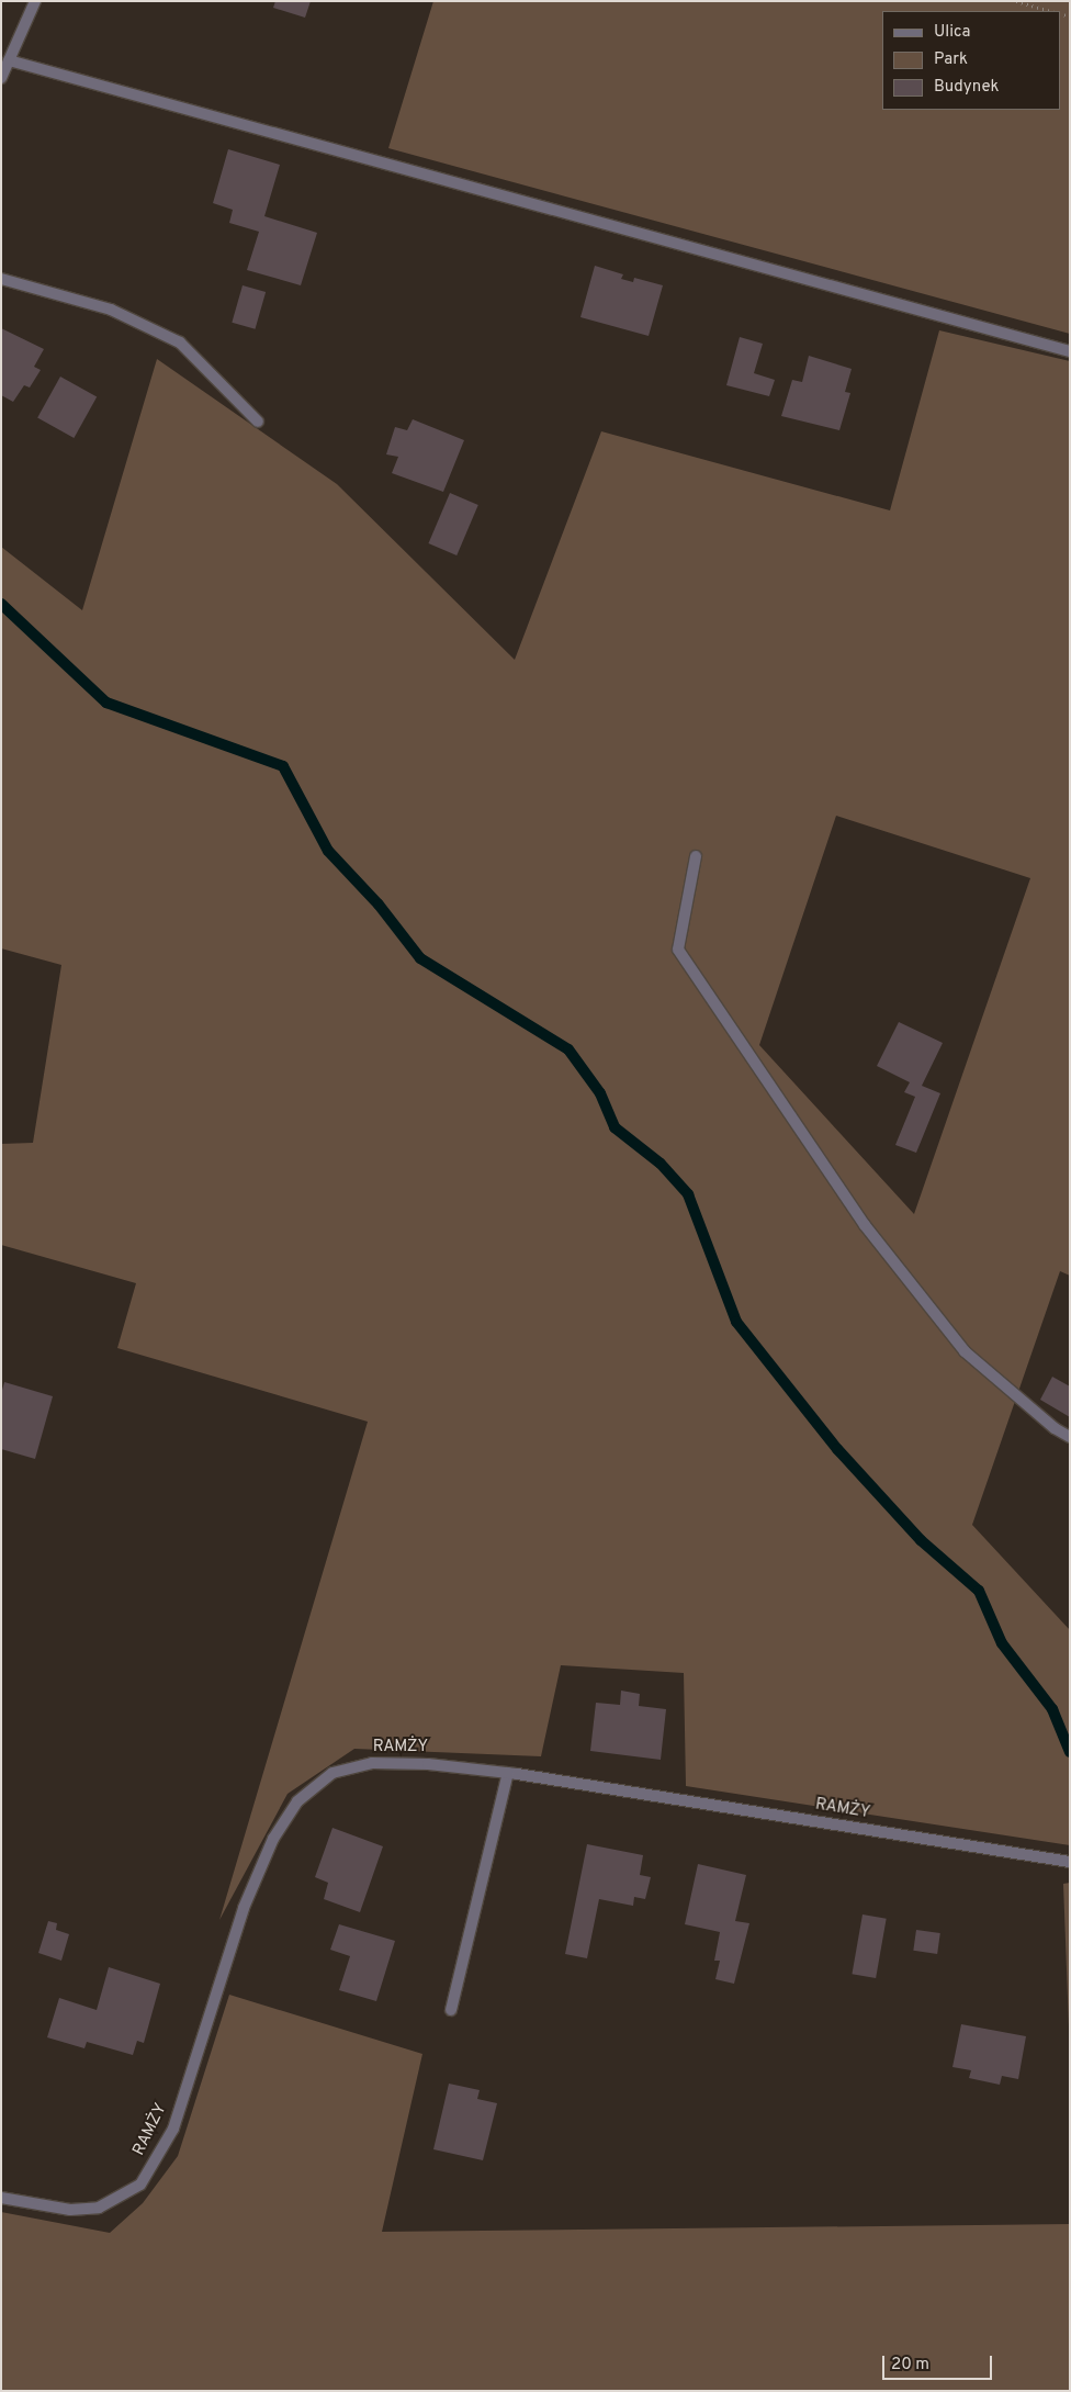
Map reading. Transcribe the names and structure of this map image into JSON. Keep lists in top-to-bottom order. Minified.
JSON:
{"streets":{"street":["RAMŻY"]},"legend":["Ulica","Park","Budynek"],"scale_bar":"20 m"}
